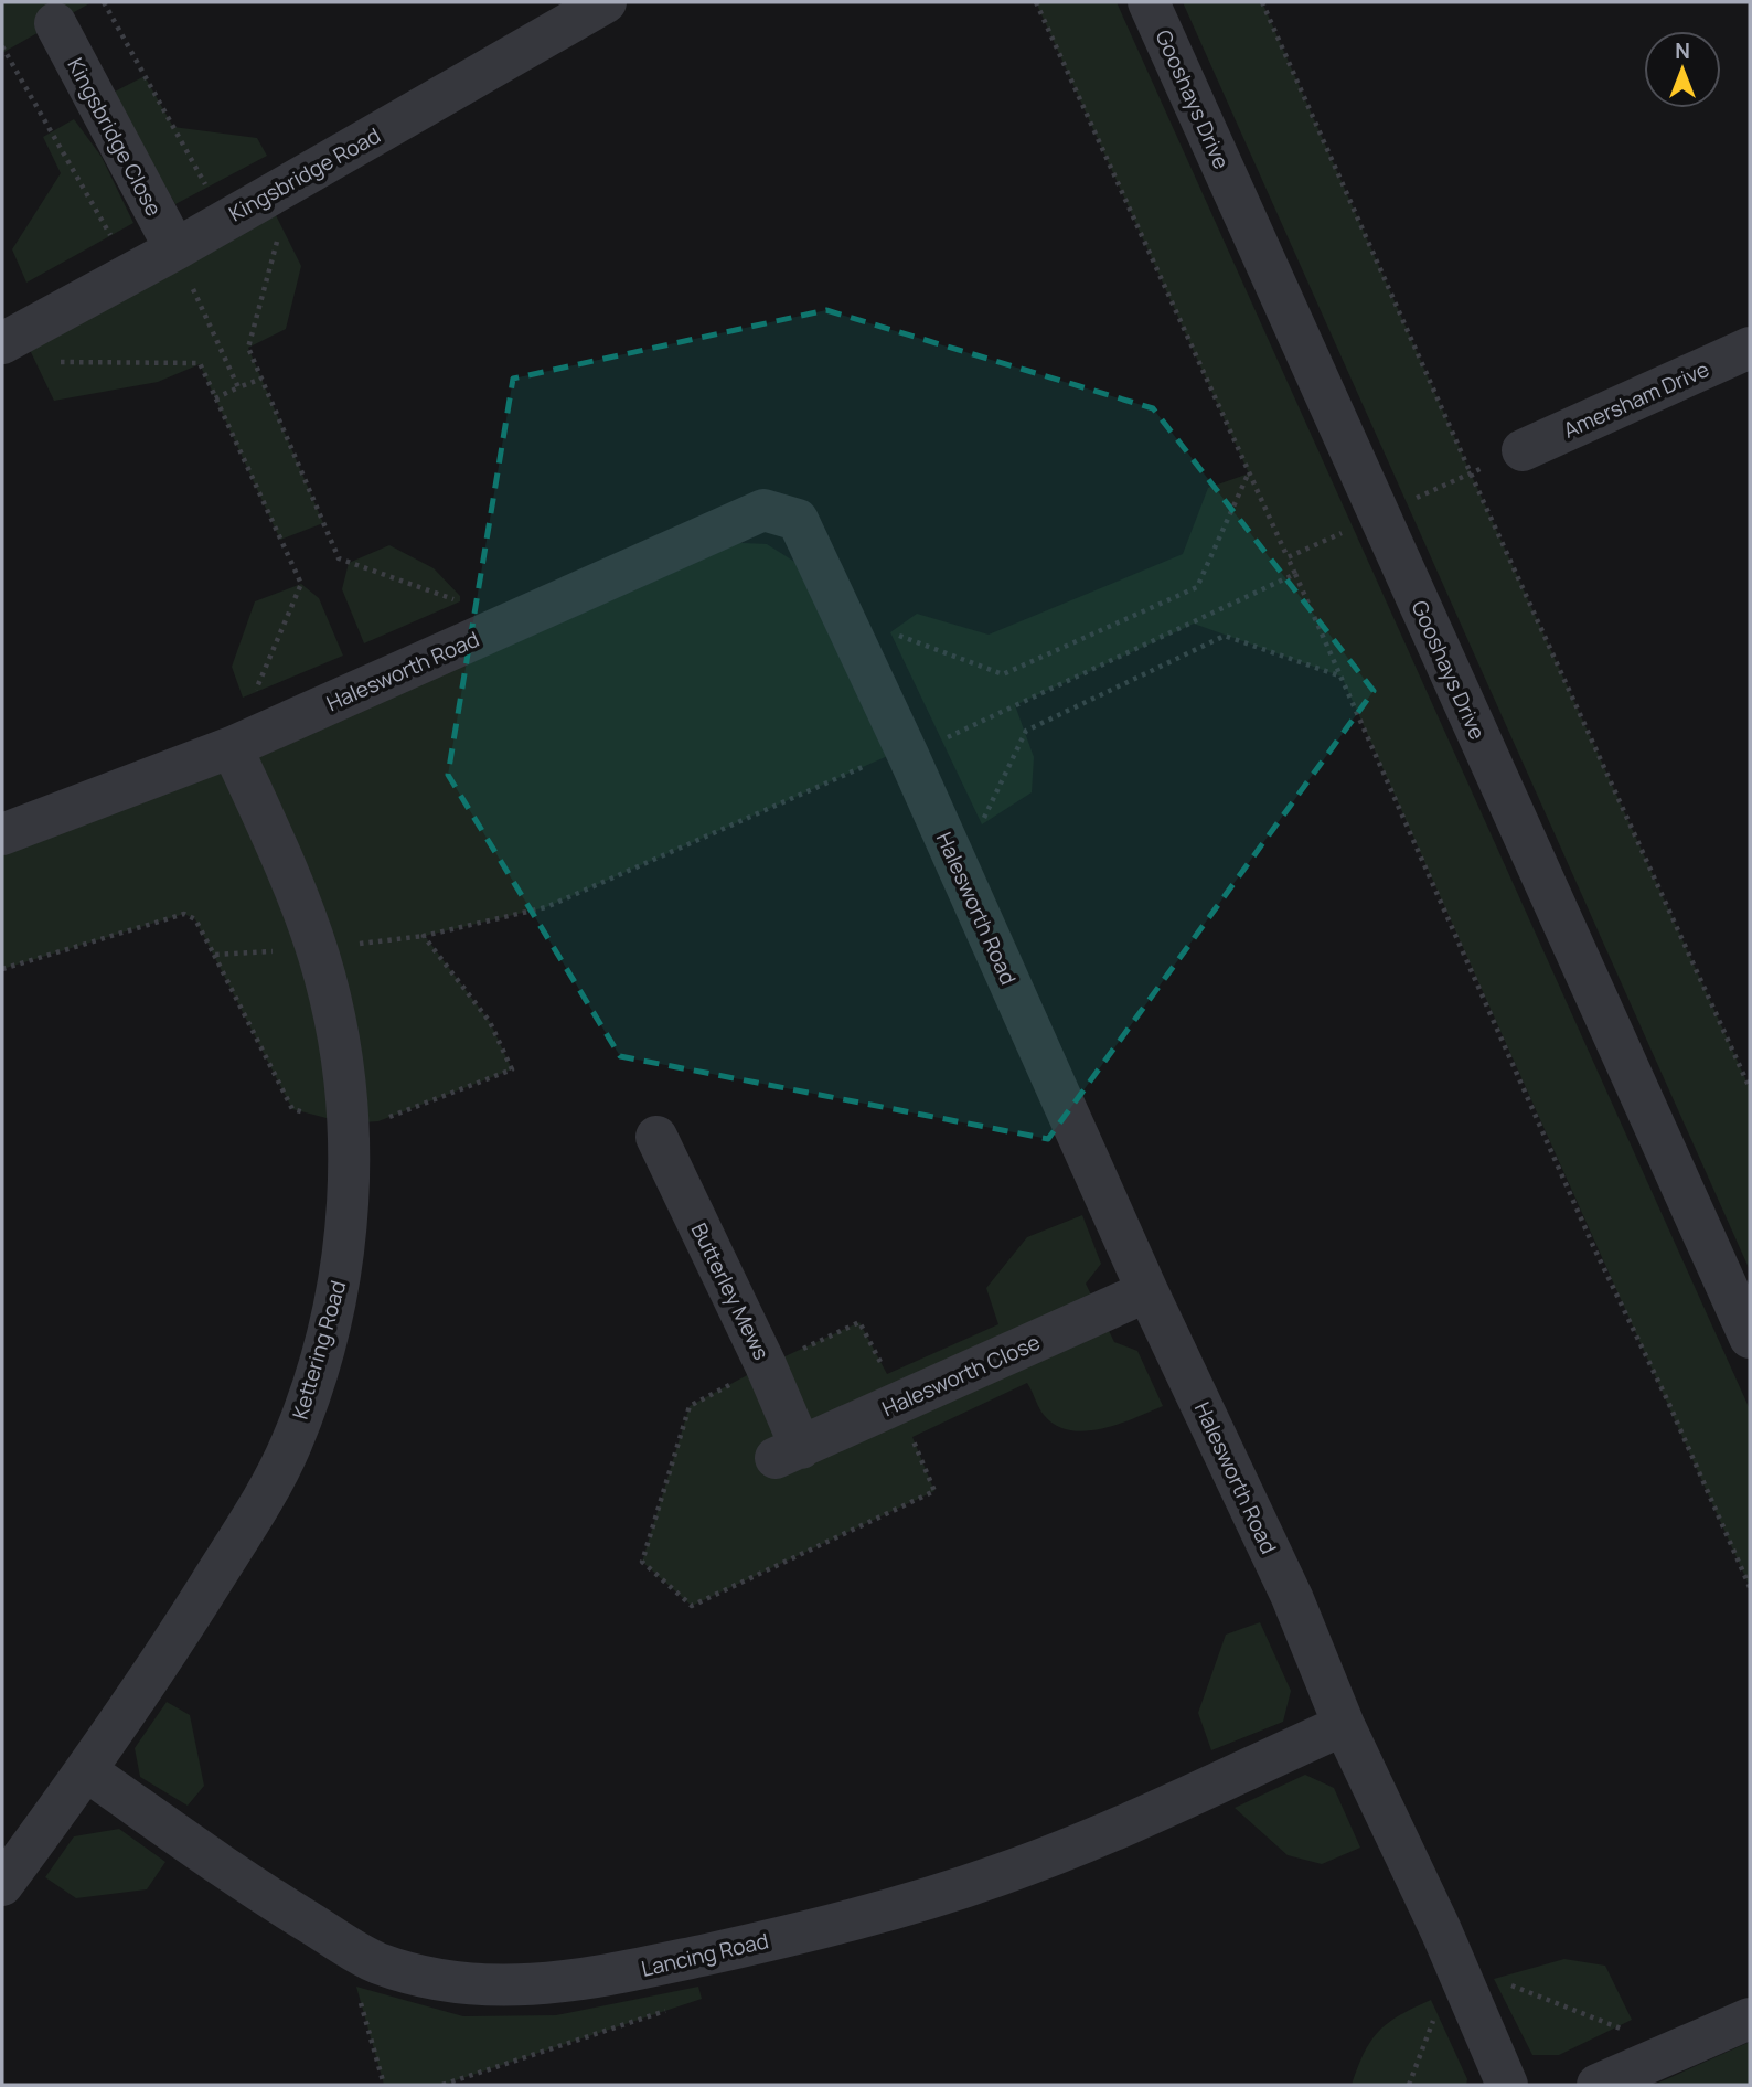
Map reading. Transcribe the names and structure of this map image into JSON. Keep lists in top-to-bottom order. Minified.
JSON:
{"streets":{"street":["Gooshays Drive","Kingsbridge Close","Kingsbridge Road","Amersham Drive","Halesworth Road","Butterley Mews","Kettering Road","Halesworth Close","Lancing Road"]},"crossings":[["Kingsbridge Close","Kingsbridge Road"],["Halesworth Road","Kettering Road"],["Halesworth Road","Halesworth Close"],["Halesworth Road","Lancing Road"],["Butterley Mews","Halesworth Close"],["Kettering Road","Lancing Road"]],"north":"top"}
